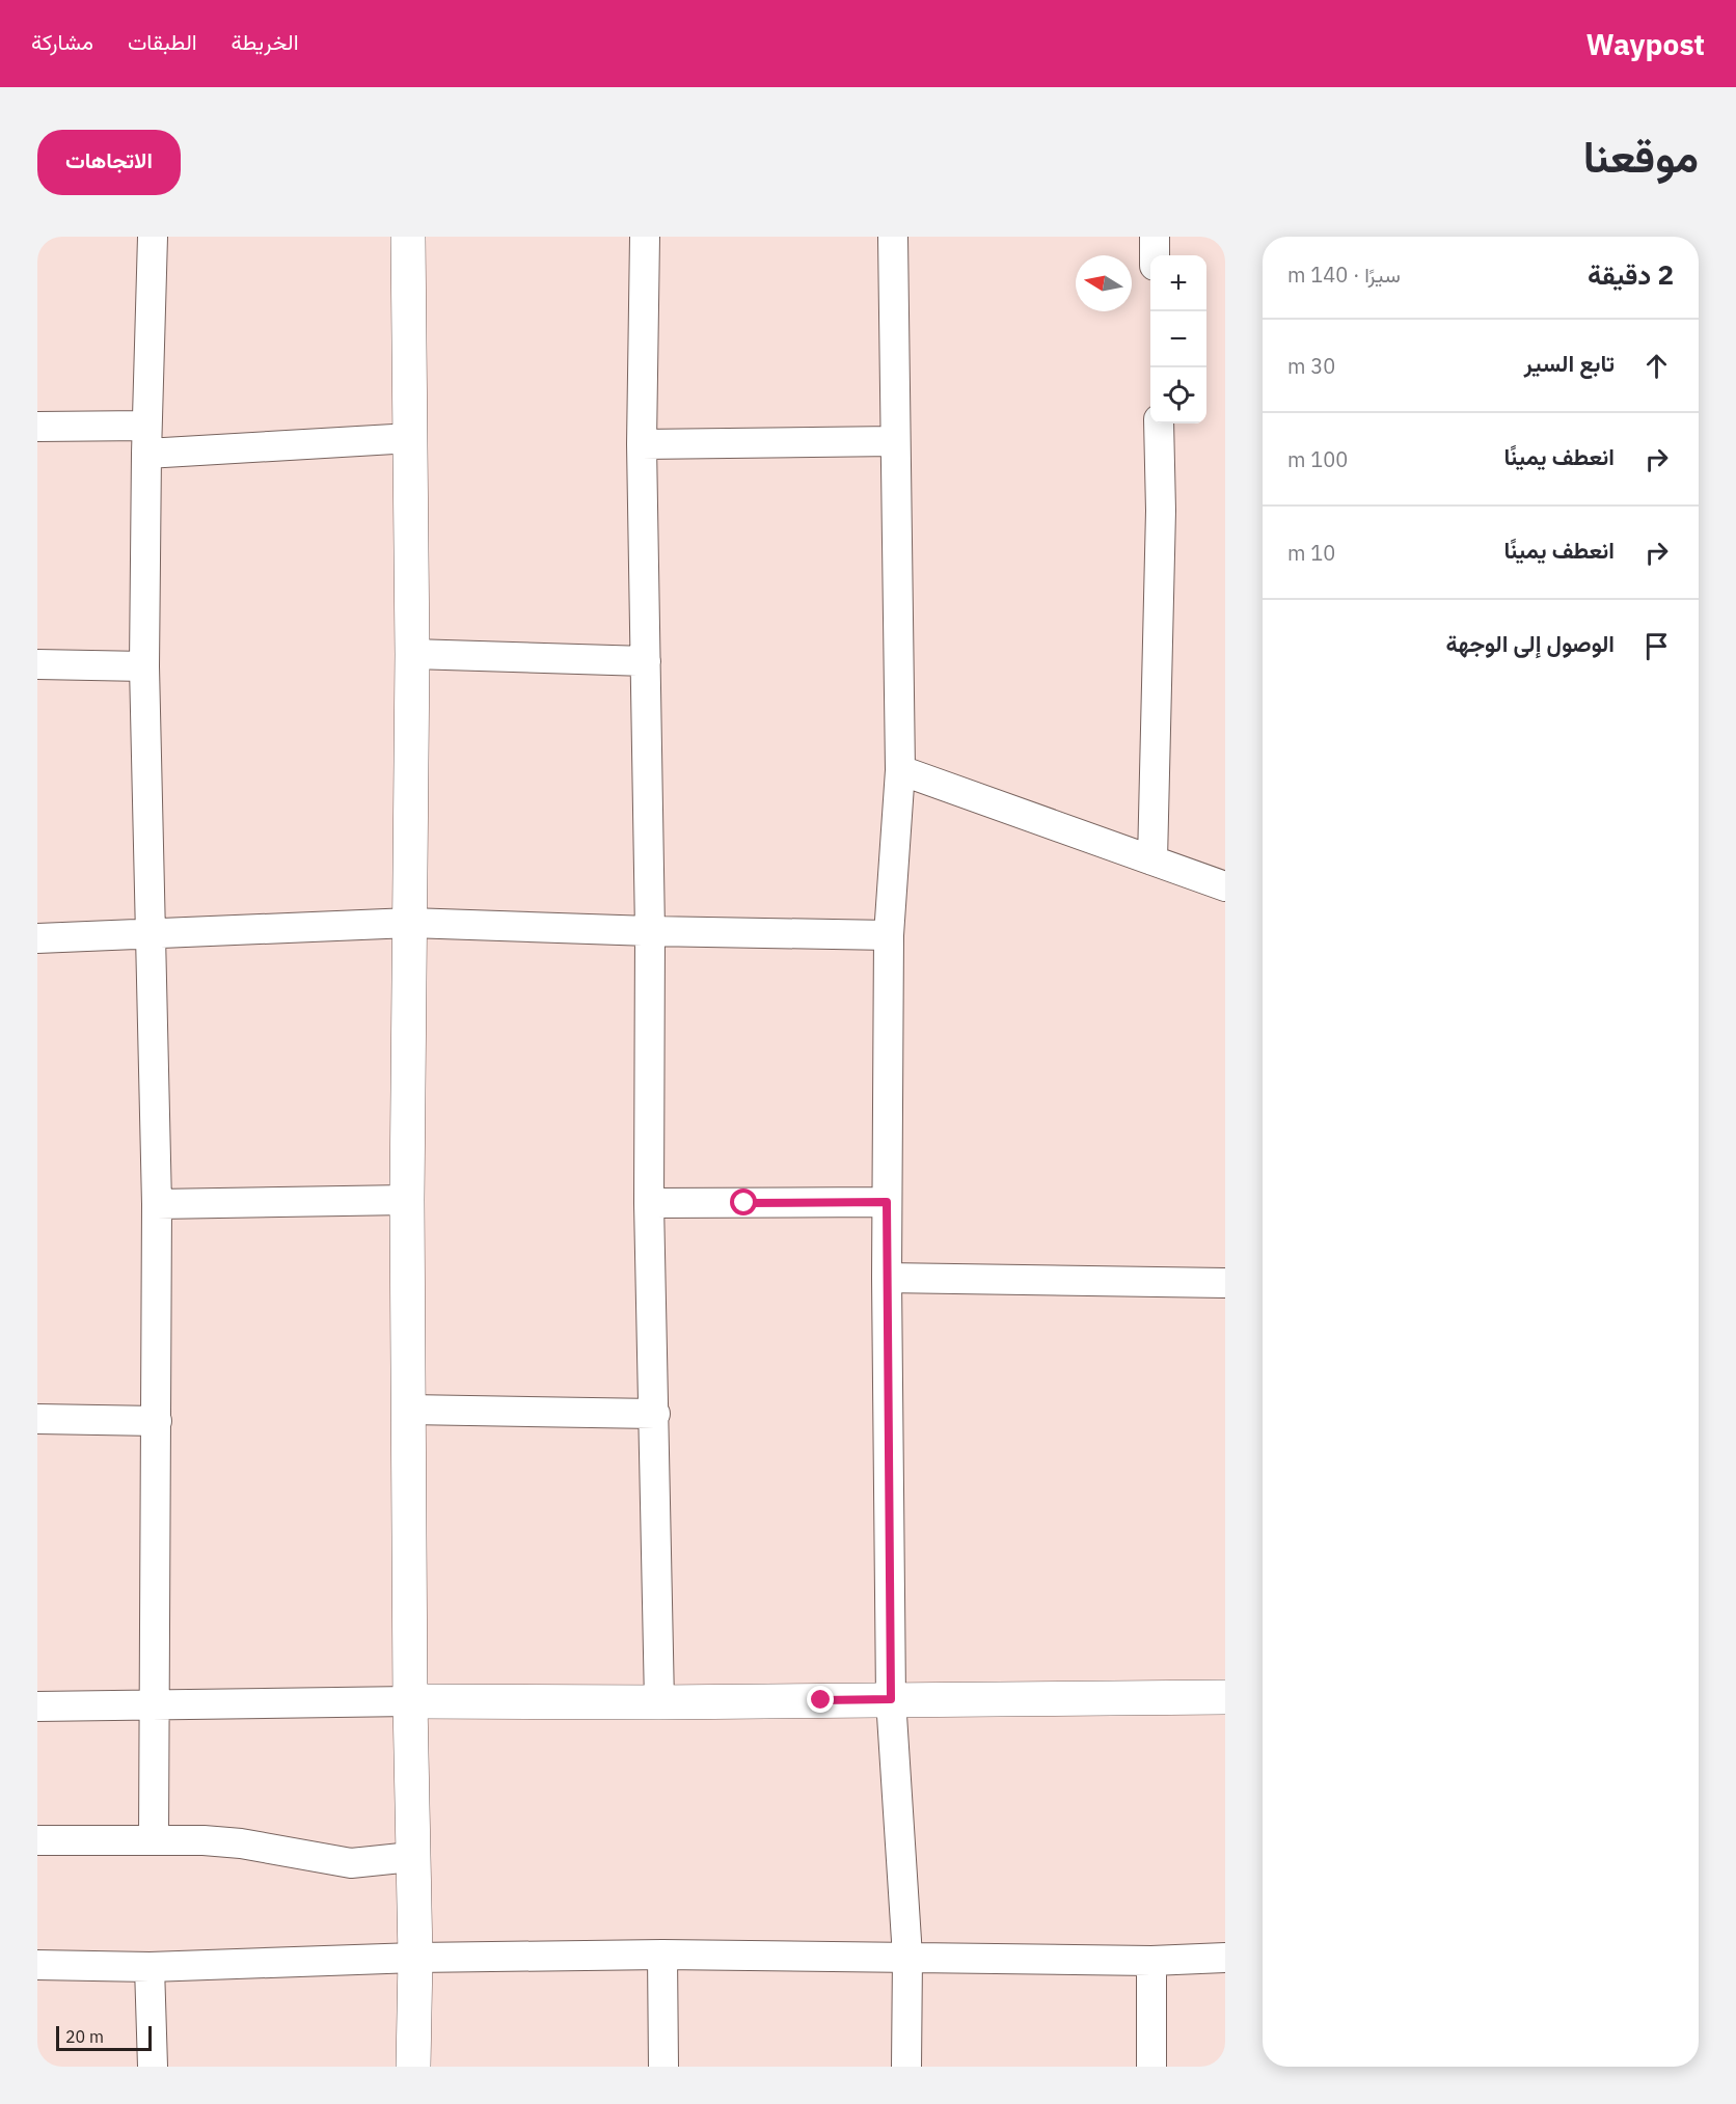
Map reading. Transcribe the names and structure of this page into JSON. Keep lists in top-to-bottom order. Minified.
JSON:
{"scale_bar":"20 m","north":"left","page":{"header":"Waypost","nav":["الخريطة","الطبقات","مشاركة"],"title":"موقعنا","buttons":"الاتجاهات","heading":["2 دقيقة","سيرًا · 140 m"],"map_buttons":["+","−"],"list":[["تابع السير","30 m"],["انعطف يمينًا","100 m"],["انعطف يمينًا","10 m"],"الوصول إلى الوجهة"],"scale":"20 m"}}
